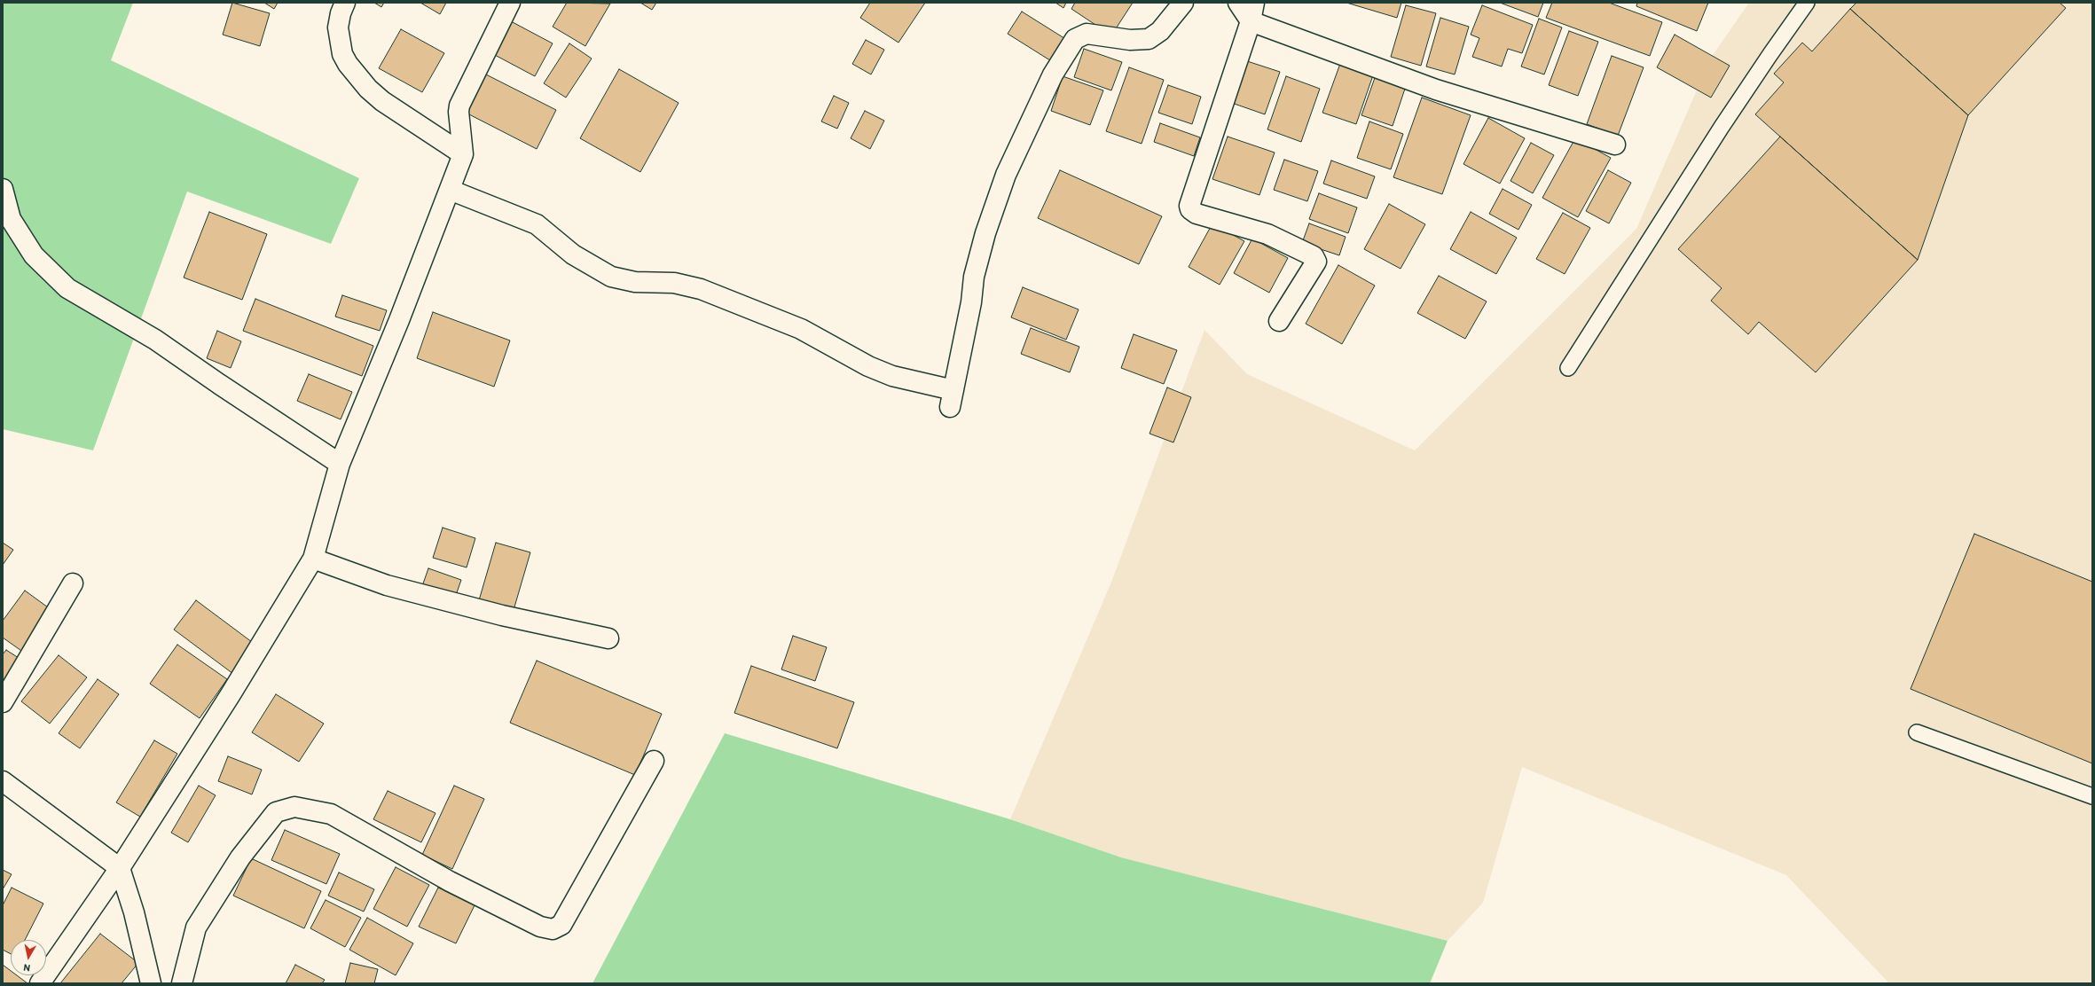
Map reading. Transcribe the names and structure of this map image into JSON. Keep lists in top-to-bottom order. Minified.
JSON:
{"north":"bottom"}
